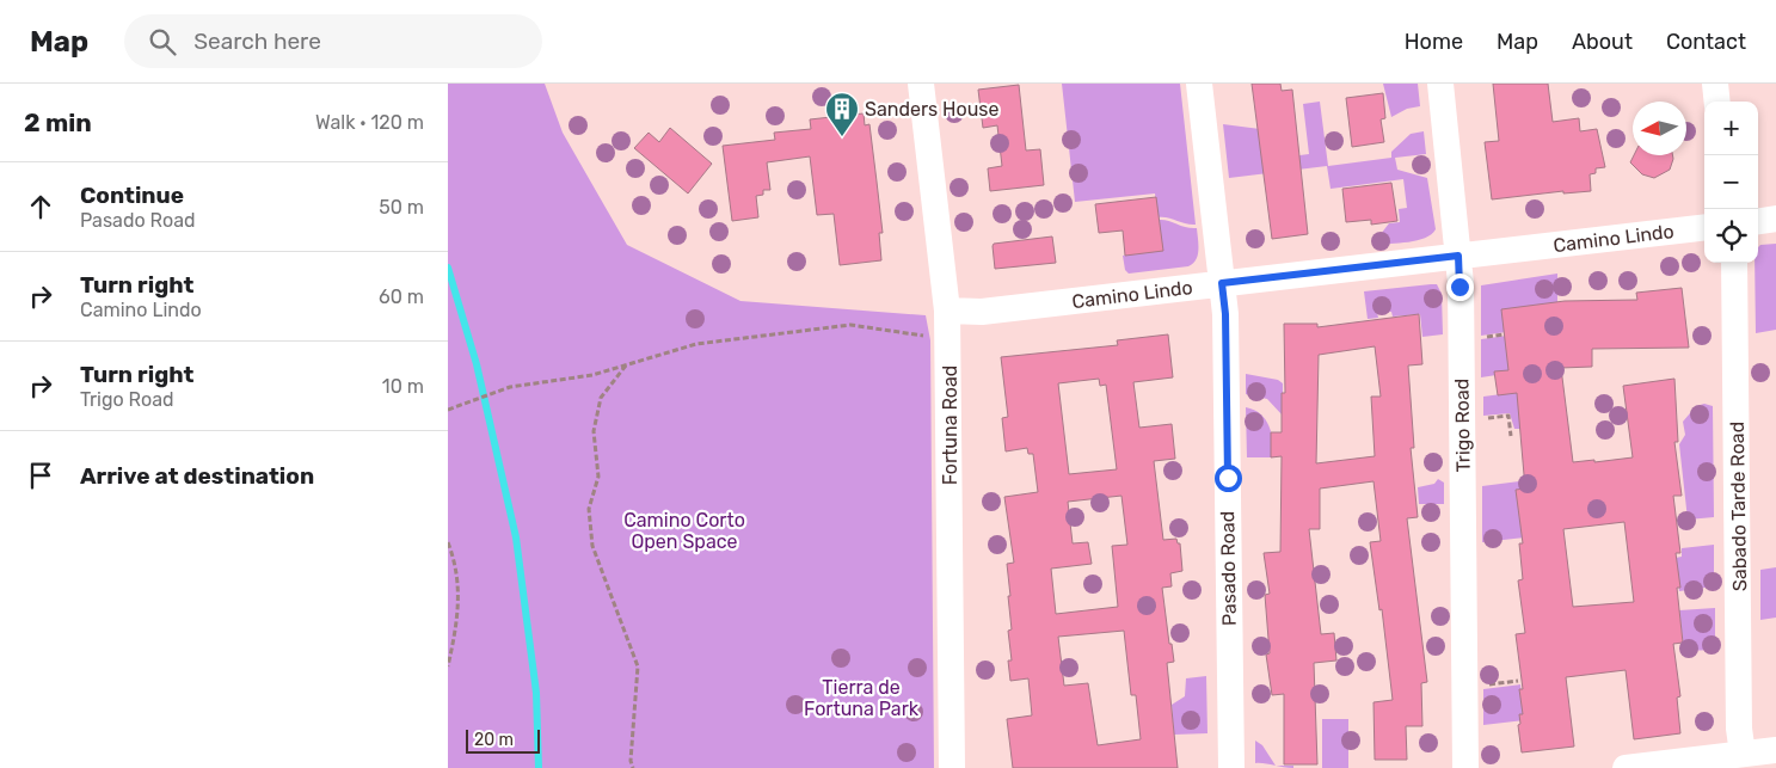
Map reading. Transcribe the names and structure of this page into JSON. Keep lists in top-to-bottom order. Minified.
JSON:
{"streets":{"street":["Camino Lindo","Fortuna Road","Trigo Road","Sabado Tarde Road","Pasado Road"]},"crossings":[["Camino Lindo","Fortuna Road"],["Camino Lindo","Trigo Road"],["Camino Lindo","Pasado Road"]],"parks":["Camino Corto Open Space","Tierra de Fortuna Park"],"places":{"building":["Sanders House"]},"scale_bar":"20 m","north":"left","page":{"header":"Map","search":"Search here","nav":["Home","Map","About","Contact"],"heading":["2 min","Walk · 120 m"],"map_buttons":["+","−"],"list":[["Continue","Pasado Road","50 m"],["Turn right","Camino Lindo","60 m"],["Turn right","Trigo Road","10 m"],"Arrive at destination"],"scale":"20 m"}}
